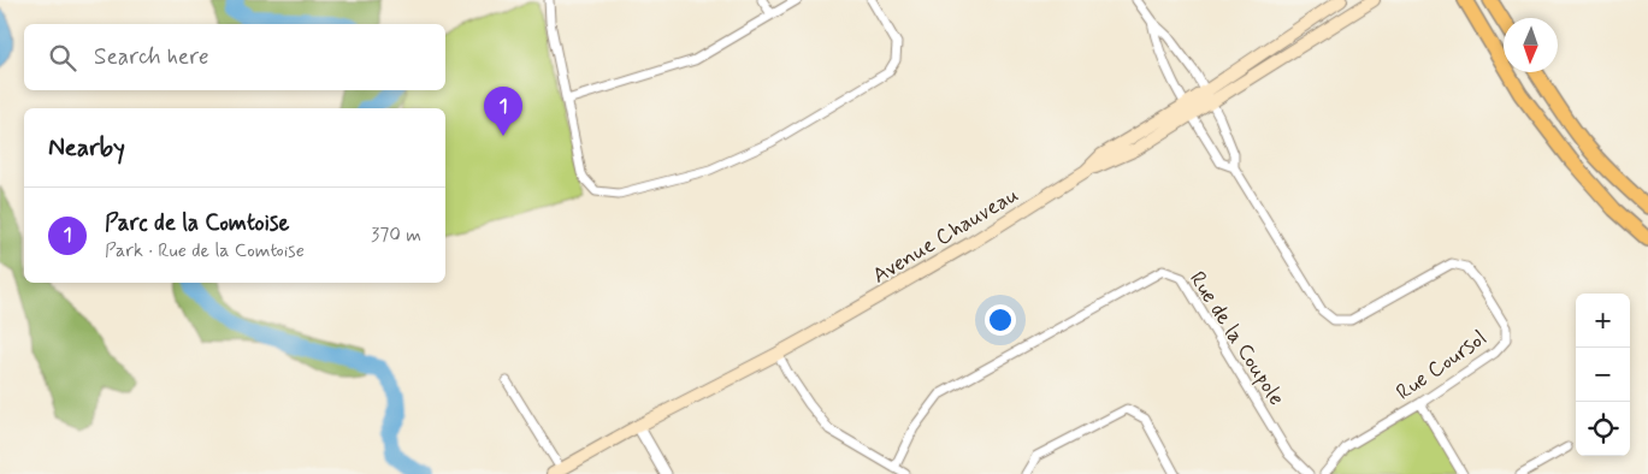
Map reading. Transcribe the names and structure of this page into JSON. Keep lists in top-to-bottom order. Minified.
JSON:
{"streets":{"main road":["Avenue Chauveau"],"street":["Rue de la Coupole","Rue Coursol"]},"crossings":[["Avenue Chauveau","Rue Coursol"]],"north":"bottom","page":{"search":"Search here","pins":"1","heading":"Nearby","list":[{"mark":"1","name":"Parc de la Comtoise","note":"Park · Rue de la Comtoise","value":"370 m"}],"map_buttons":["+","−"]}}
